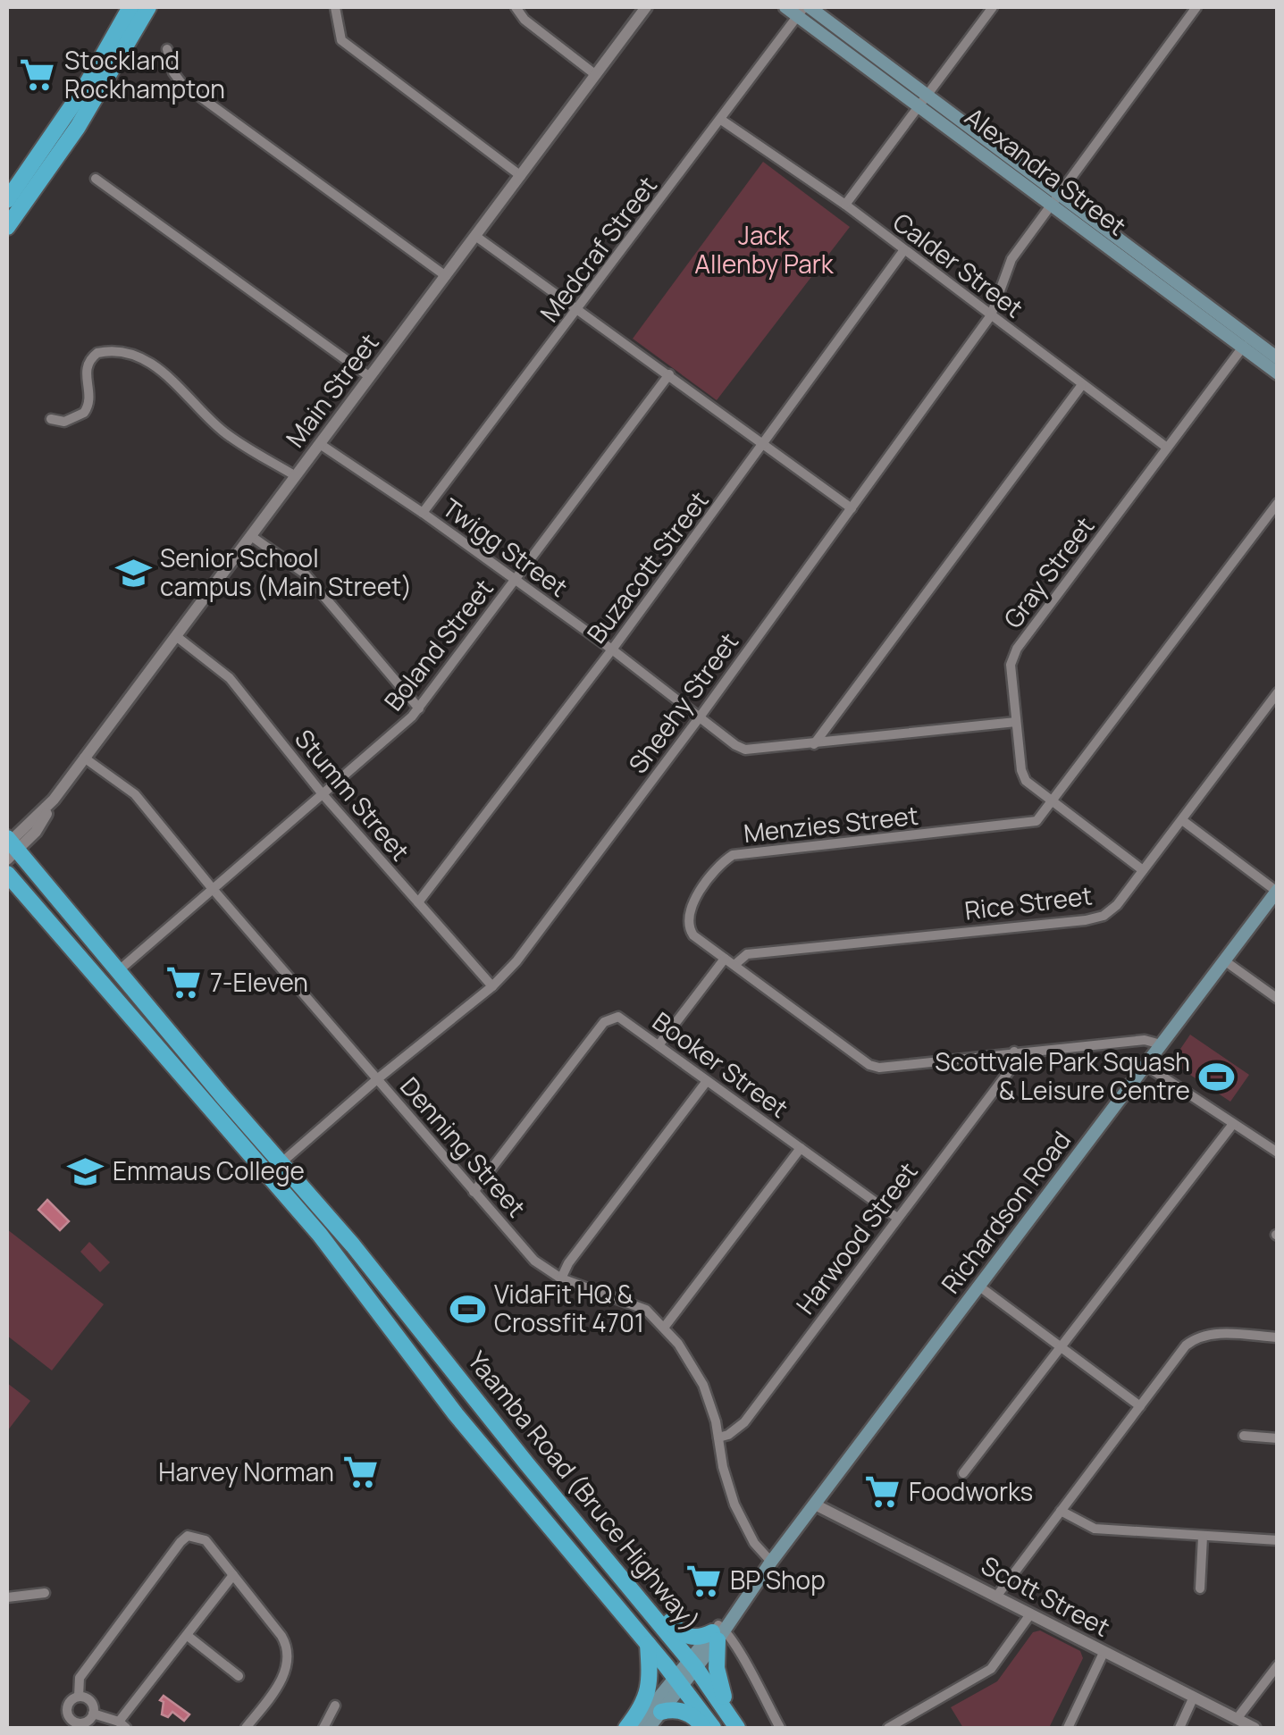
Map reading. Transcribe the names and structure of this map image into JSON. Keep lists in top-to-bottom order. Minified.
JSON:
{"streets":{"highway":["Yaamba Road (Bruce Highway)"],"main road":["Alexandra Street","Richardson Road"],"street":["Medcraf Street","Calder Street","Main Street","Twigg Street","Buzacott Street","Gray Street","Boland Street","Sheehy Street","Stumm Street","Menzies Street","Rice Street","Booker Street","Denning Street","Harwood Street","Scott Street"]},"crossings":[["Alexandra Street","Medcraf Street"],["Alexandra Street","Gray Street"],["Alexandra Street","Sheehy Street"],["Medcraf Street","Calder Street"],["Medcraf Street","Twigg Street"],["Calder Street","Buzacott Street"],["Calder Street","Gray Street"],["Calder Street","Sheehy Street"],["Main Street","Twigg Street"],["Main Street","Stumm Street"],["Main Street","Denning Street"],["Main Street","Yaamba Road (Bruce Highway)"],["Twigg Street","Buzacott Street"],["Twigg Street","Gray Street"],["Twigg Street","Boland Street"],["Twigg Street","Sheehy Street"],["Buzacott Street","Stumm Street"],["Gray Street","Menzies Street"],["Gray Street","Rice Street"],["Boland Street","Stumm Street"],["Boland Street","Denning Street"],["Boland Street","Yaamba Road (Bruce Highway)"],["Sheehy Street","Stumm Street"],["Sheehy Street","Denning Street"],["Sheehy Street","Yaamba Road (Bruce Highway)"],["Menzies Street","Rice Street"],["Menzies Street","Richardson Road"],["Menzies Street","Harwood Street"],["Booker Street","Denning Street"],["Booker Street","Harwood Street"],["Denning Street","Richardson Road"],["Denning Street","Harwood Street"],["Richardson Road","Yaamba Road (Bruce Highway)"],["Richardson Road","Scott Street"]],"parks":["Jack Allenby Park"],"places":{"supermarket":["Stockland Rockhampton","7-Eleven","Harvey Norman","Foodworks","BP Shop"],"school or university":["Senior School campus (Main Street)","Emmaus College"],"sports":["Scottvale Park Squash & Leisure Centre","VidaFit HQ & Crossfit 4701"]}}
